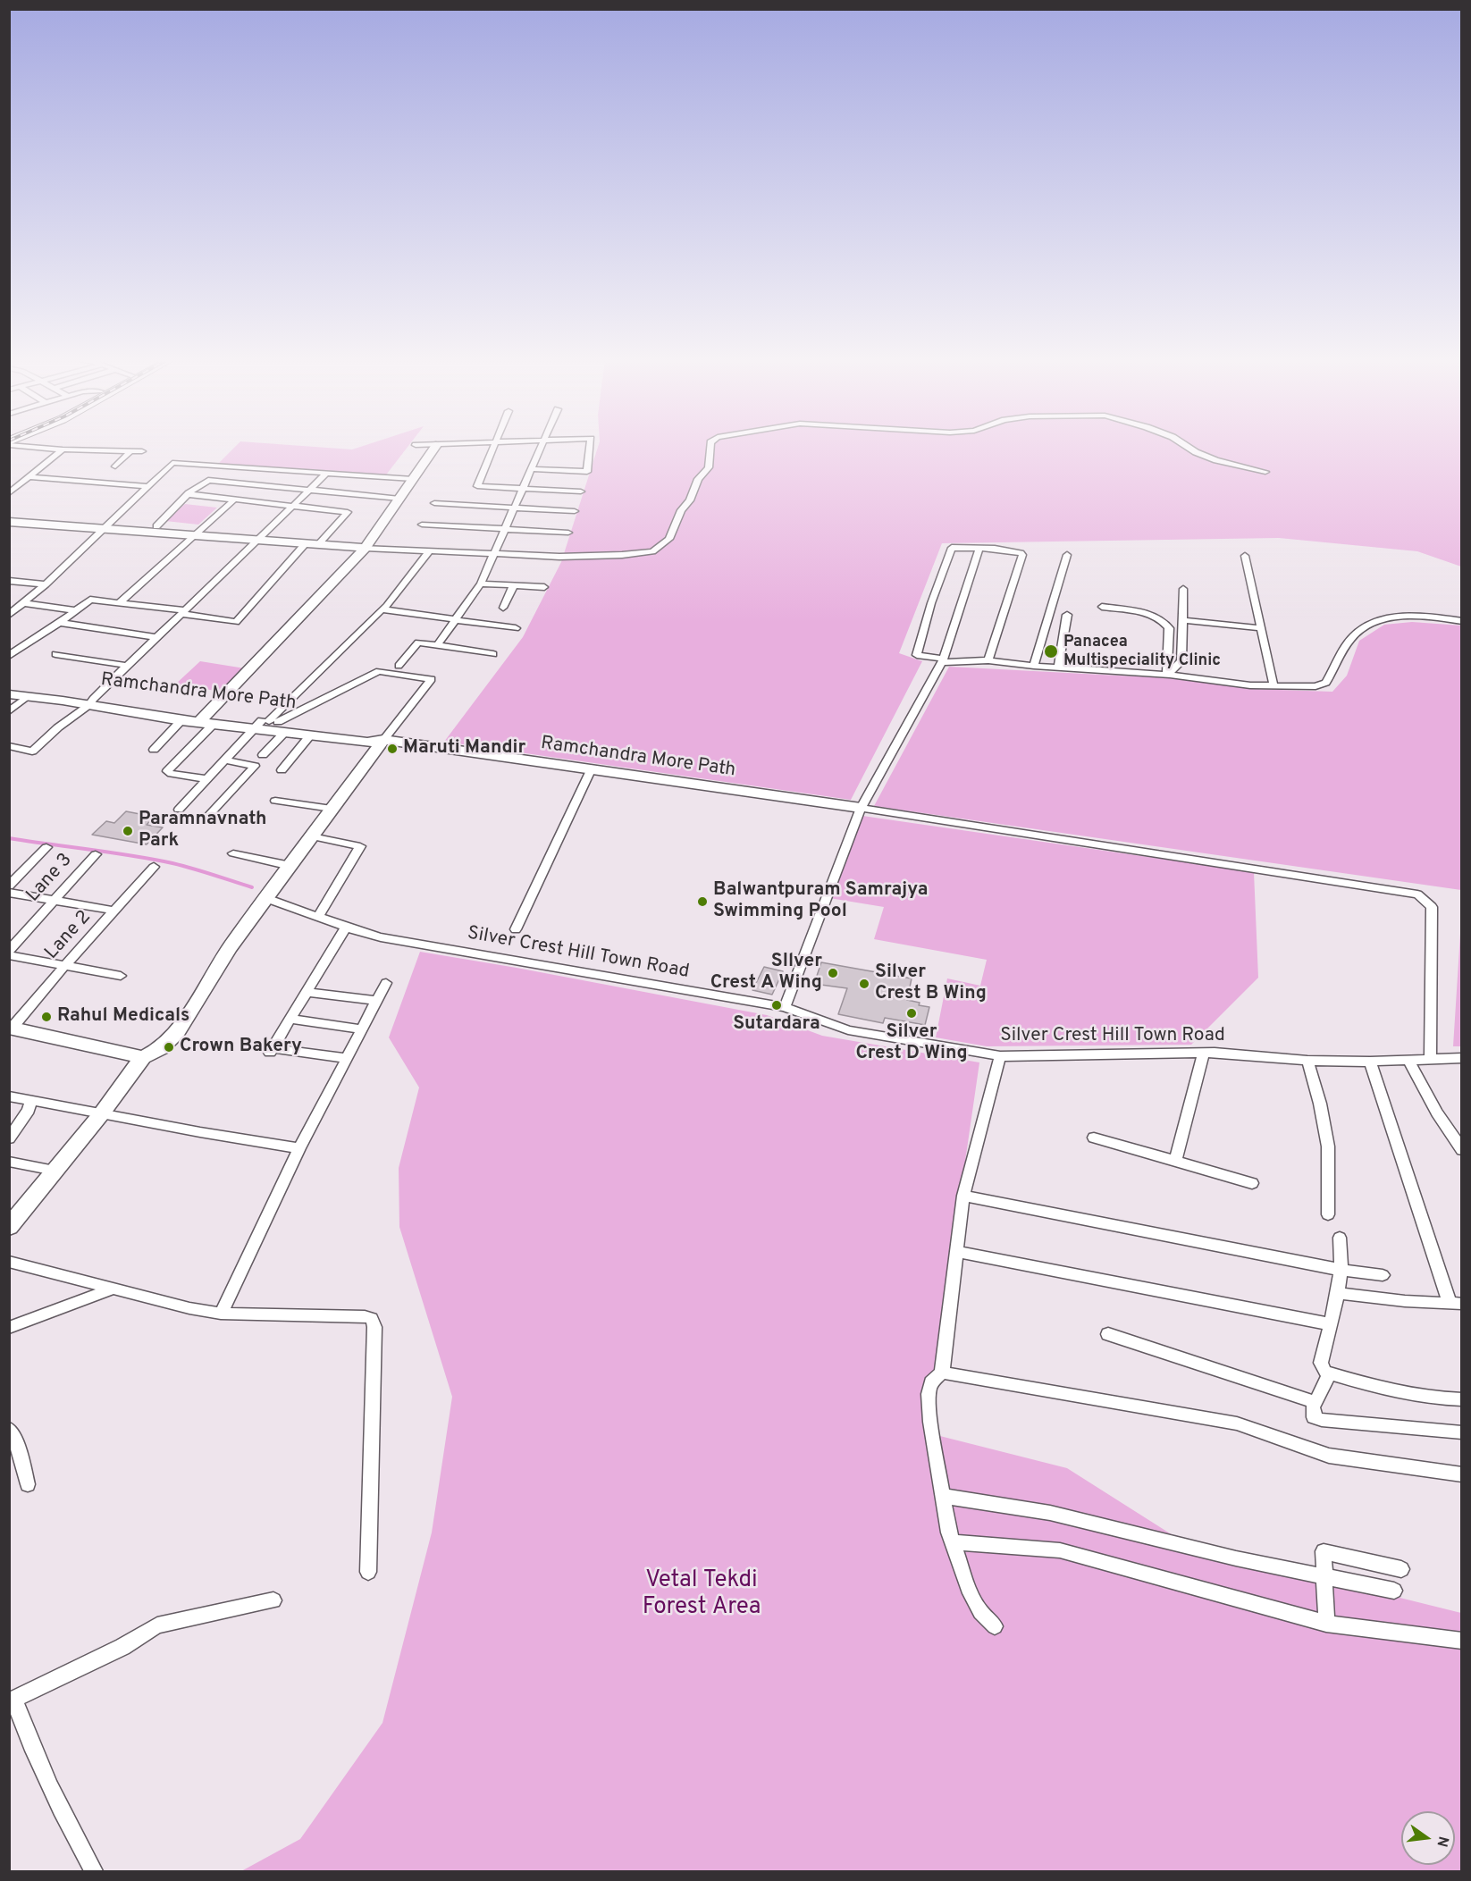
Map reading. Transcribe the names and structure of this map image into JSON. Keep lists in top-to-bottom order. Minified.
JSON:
{"streets":{"street":["Ramchandra More Path","Lane 3","Lane 2","Silver Crest Hill Town Road"]},"parks":["Vetal Tekdi Forest Area"],"places":["Panacea Multispeciality Clinic","Maruti Mandir","Paramnavnath Park","Balwantpuram Samrajya Swimming Pool","SIlver Crest A Wing","Silver Crest B Wing","Sutardara","Silver Crest D Wing","Rahul Medicals","Crown Bakery"],"north":"right"}
